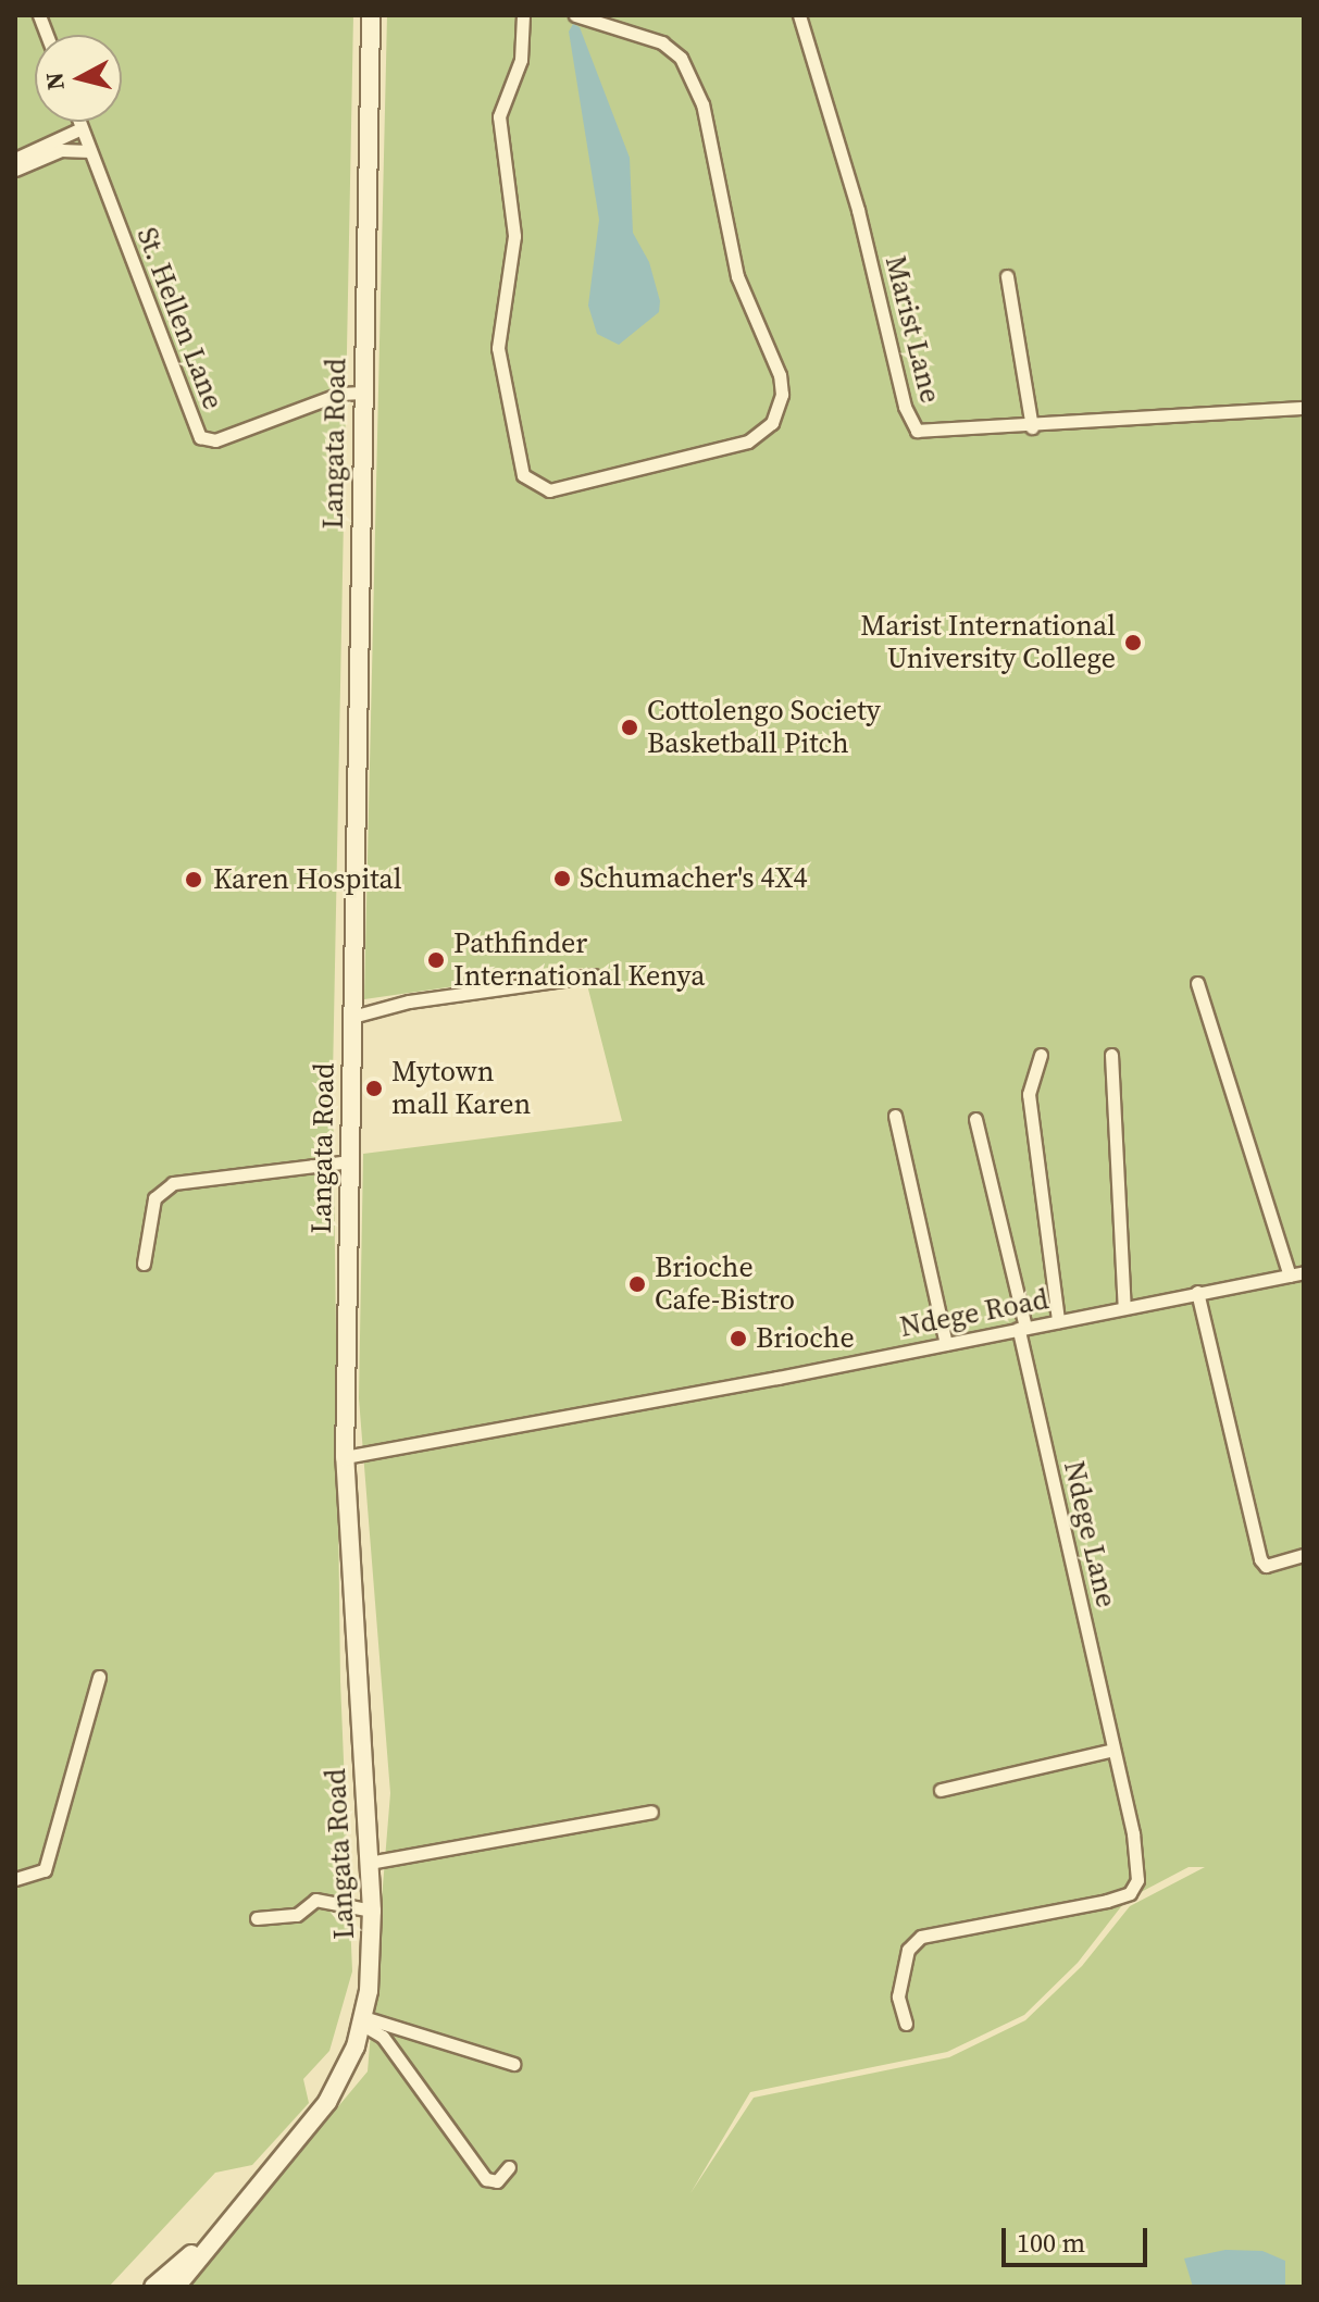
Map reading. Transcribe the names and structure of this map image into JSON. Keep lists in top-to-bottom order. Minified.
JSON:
{"streets":{"main road":["Langata Road"],"street":["St. Hellen Lane","Marist Lane","Ndege Road","Ndege Lane"]},"crossings":[["St. Hellen Lane","Langata Road"],["Langata Road","Ndege Road"],["Ndege Road","Ndege Lane"]],"places":["Marist International University College","Cottolengo Society Basketball Pitch","Schumacher's 4X4","Karen Hospital","Pathfinder International Kenya","Mytown mall Karen","Brioche Cafe-Bistro","Brioche"],"scale_bar":"100 m","north":"left"}
